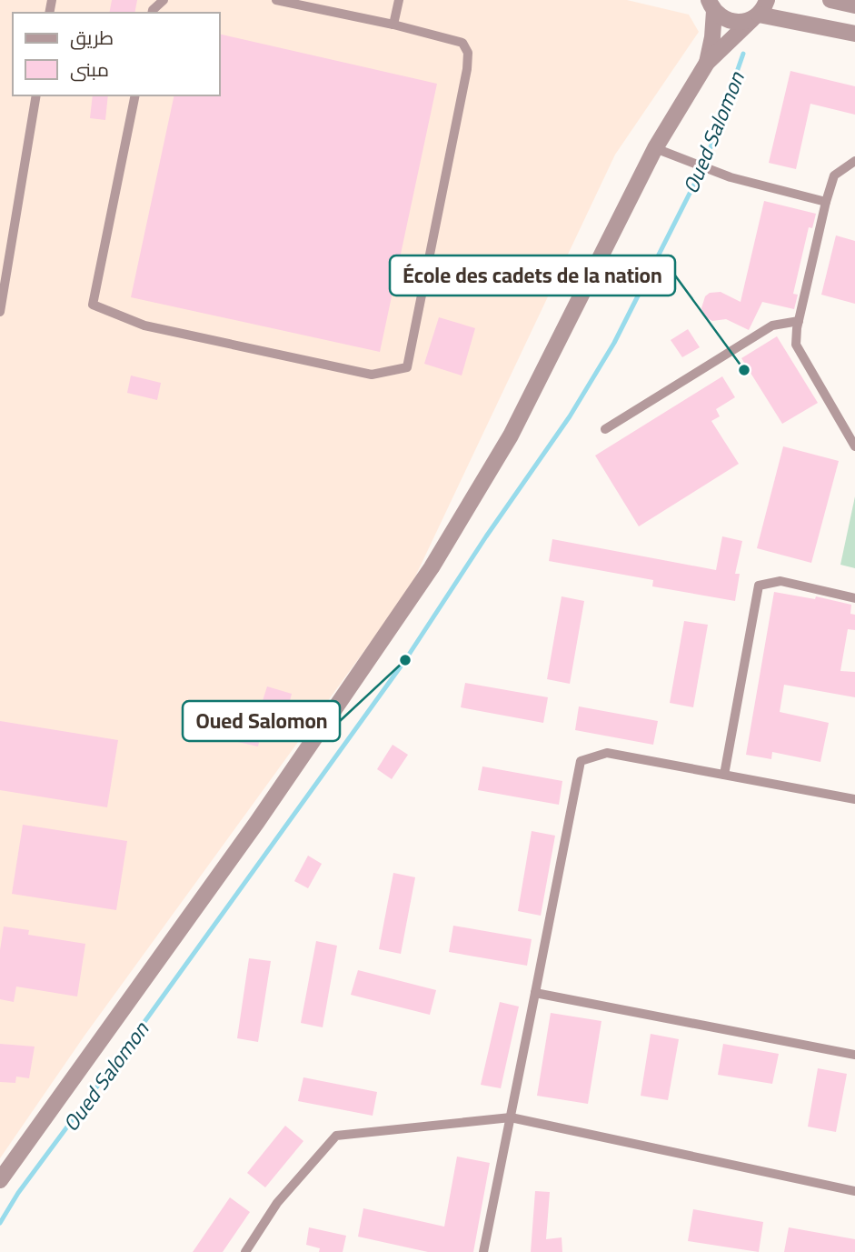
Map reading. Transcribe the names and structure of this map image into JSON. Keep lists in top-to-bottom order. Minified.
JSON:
{"water":["Oued Salomon"],"places":["École des cadets de la nation","Oued Salomon"],"legend":["طريق","مبنى"]}
